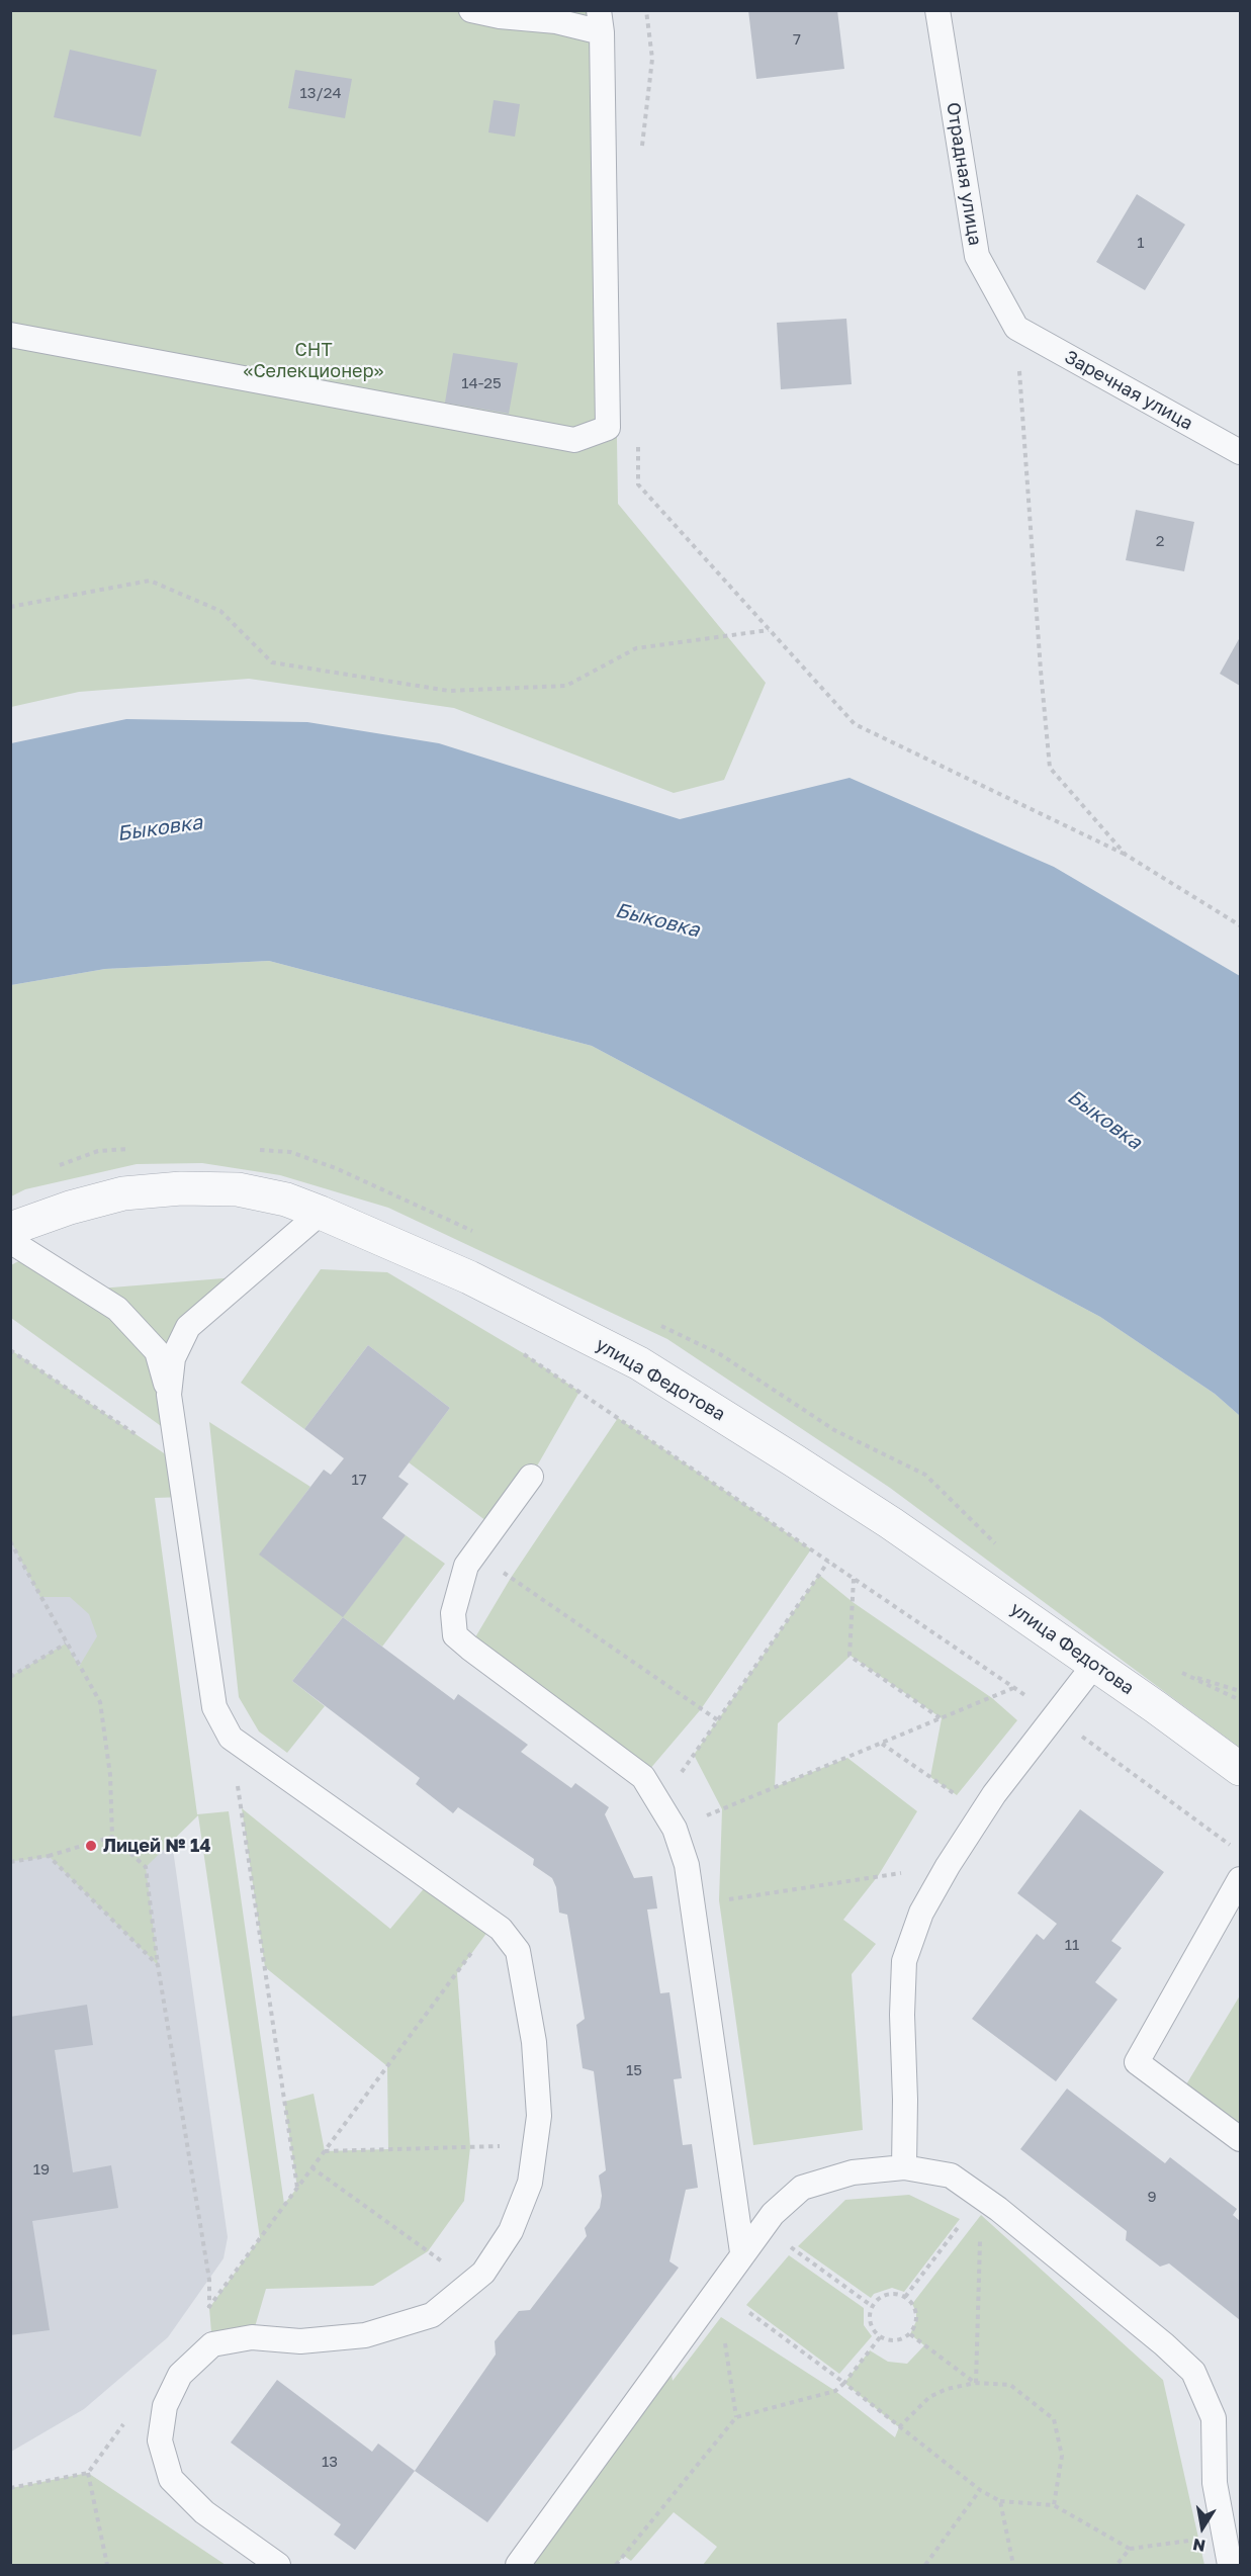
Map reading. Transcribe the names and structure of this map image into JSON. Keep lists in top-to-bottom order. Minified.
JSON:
{"streets":{"street":["улица Федотова"],"lane":["Отрадная улица","Заречная улица"]},"crossings":[["Отрадная улица","Заречная улица"]],"water":["Быковка"],"parks":["СНТ «Селекционер»"],"places":["Лицей № 14"],"house_numbers":["7","13/24","1","14-25","2","17","11","15","19","9","13"],"north":"bottom"}
